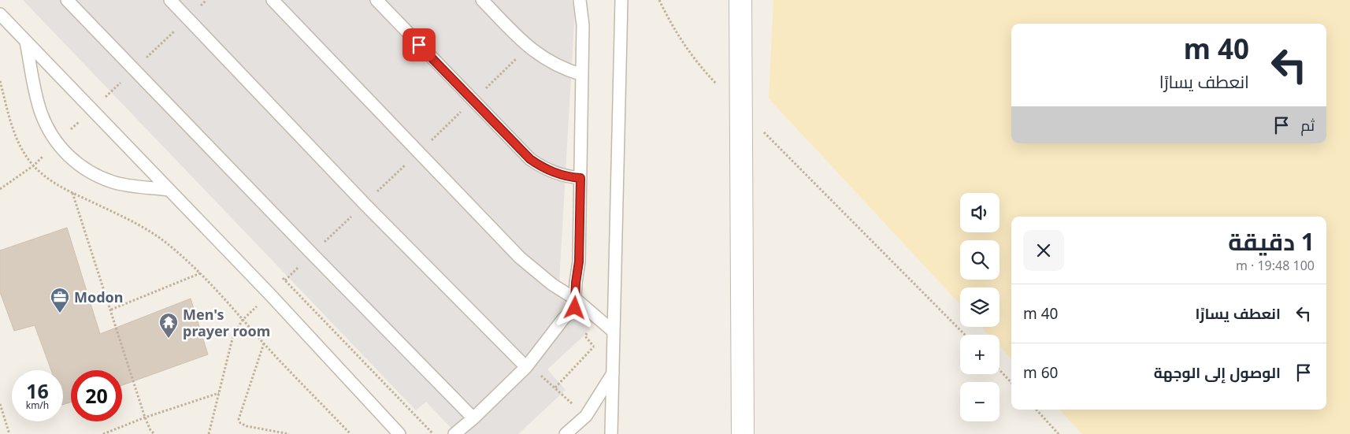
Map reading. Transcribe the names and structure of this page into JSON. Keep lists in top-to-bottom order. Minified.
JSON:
{"places":{"office":["Modon"],"temple":["Men's prayer room"]},"page":{"turn":["40 m","انعطف يسارًا"],"then":"ثم","map_buttons":["+","−"],"heading":["1 دقيقة","100 m · 19:48"],"list":[{"name":"انعطف يسارًا","value":"40 m"},{"name":"الوصول إلى الوجهة","value":"60 m"}],"speed":"16 km/h","limit":"20"}}
